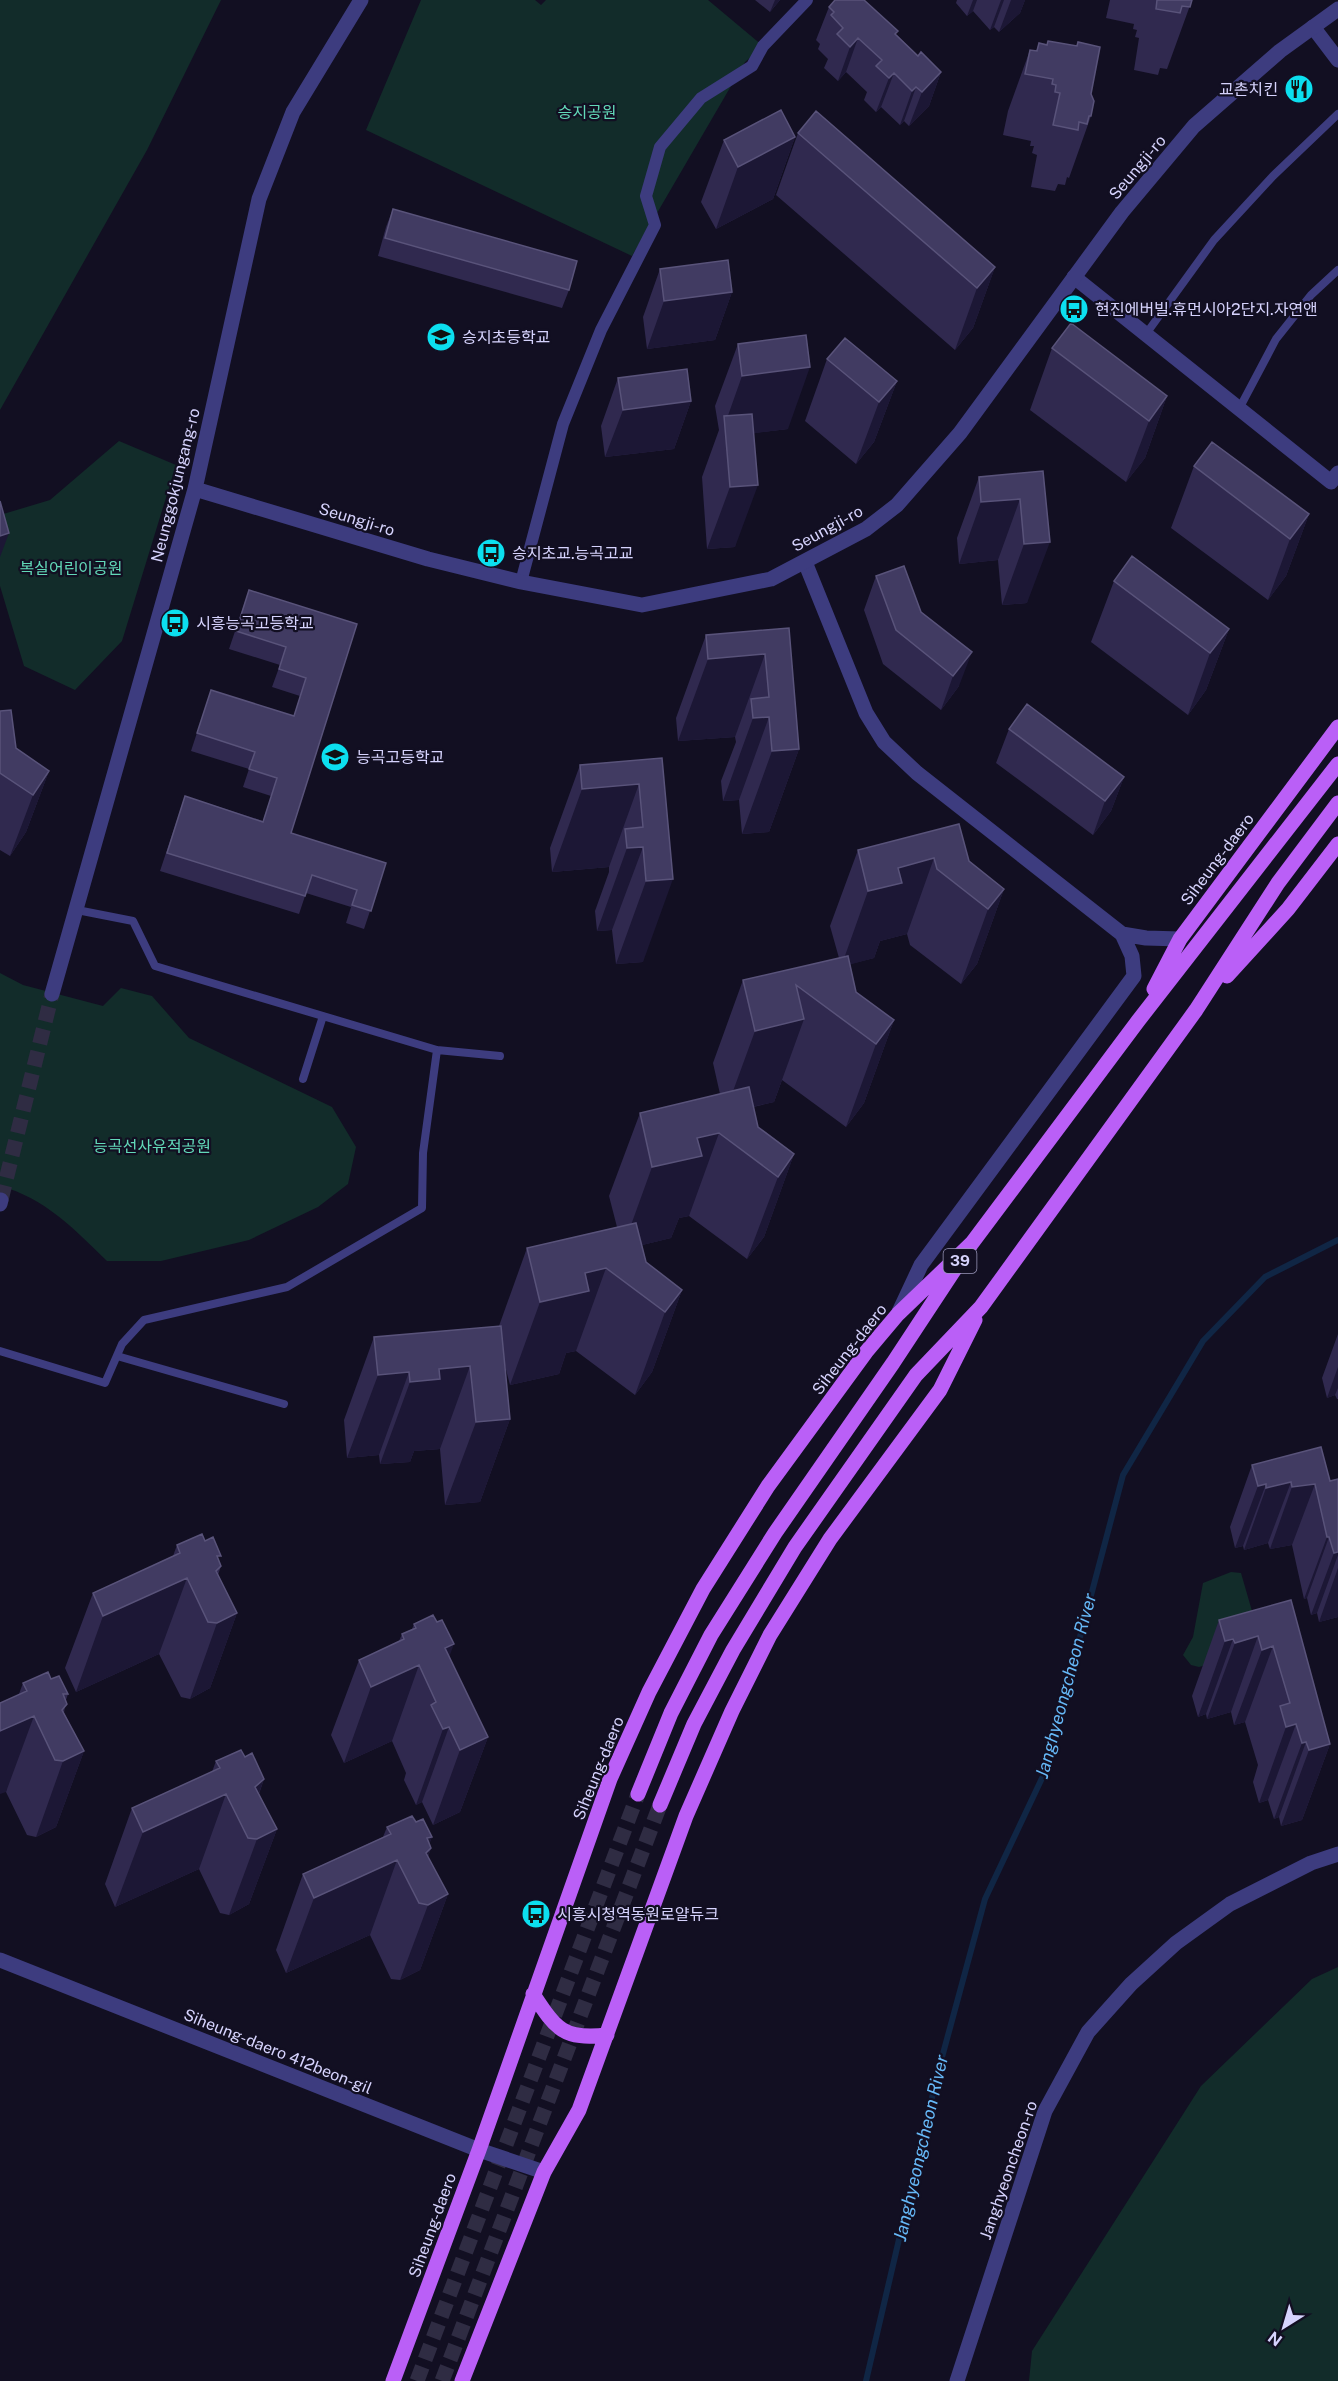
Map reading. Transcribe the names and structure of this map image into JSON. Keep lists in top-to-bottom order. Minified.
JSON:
{"streets":{"main road":["Siheung-daero","39"],"street":["Seungji-ro","Neunggokjungang-ro","Siheung-daero 412beon-gil","Janghyeoncheon-ro"]},"crossings":[["Seungji-ro","Neunggokjungang-ro"],["Siheung-daero","Siheung-daero 412beon-gil"]],"water":["Janghyeongcheon River"],"parks":["승지공원","복실어린이공원","능곡선사유적공원"],"places":{"restaurant":["교촌치킨"],"bus stop":["현진에버빌.휴먼시아2단지.자연앤","승지초교.능곡고교","시흥능곡고등학교","시흥시청역동원로얄듀크"],"school or university":["승지초등학교","능곡고등학교"]},"north":"bottom left"}
